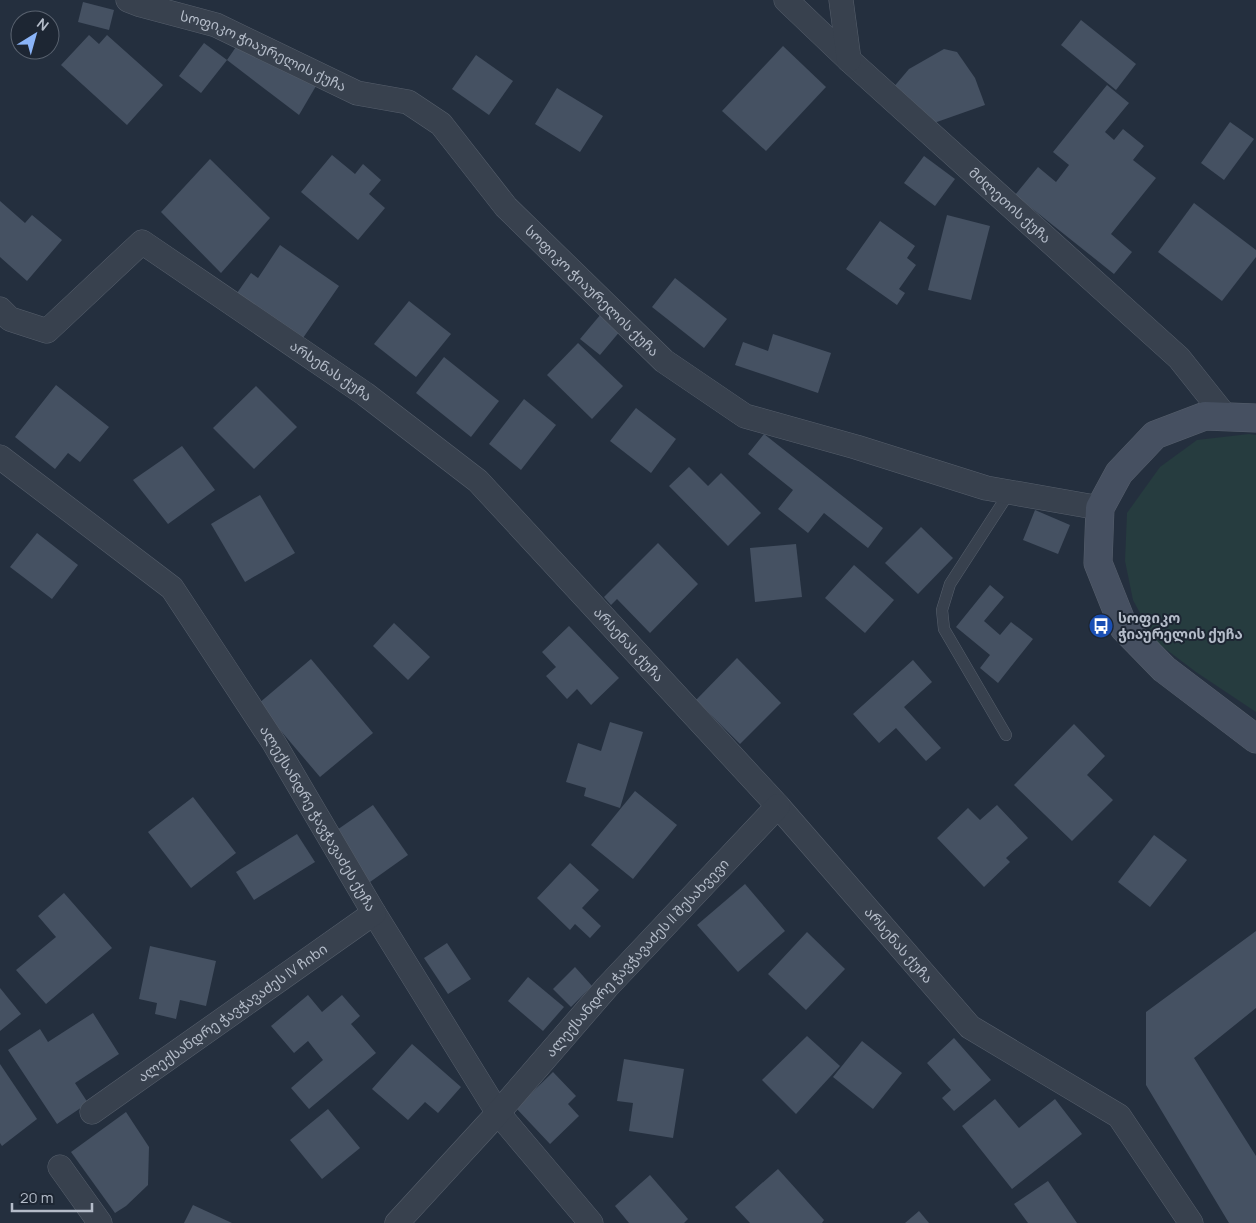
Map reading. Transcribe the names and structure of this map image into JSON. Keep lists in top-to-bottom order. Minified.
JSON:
{"streets":{"street":["სოფიკო ჭიაურელის ქუჩა","მძლეთის ქუჩა","არსენას ქუჩა","ალექსანდრე ჭავჭავაძეს ქუჩა","ალექსანდრე ჭავჭავაძეს II შესახვევი","ალექსანდრე ჭავჭავაძეს IV ჩიხი"]},"crossings":[["არსენას ქუჩა","ალექსანდრე ჭავჭავაძეს II შესახვევი"],["ალექსანდრე ჭავჭავაძეს ქუჩა","ალექსანდრე ჭავჭავაძეს II შესახვევი"],["ალექსანდრე ჭავჭავაძეს ქუჩა","ალექსანდრე ჭავჭავაძეს IV ჩიხი"]],"places":{"bus stop":["სოფიკო ჭიაურელის ქუჩა"]},"scale_bar":"20 m","north":"top right"}
